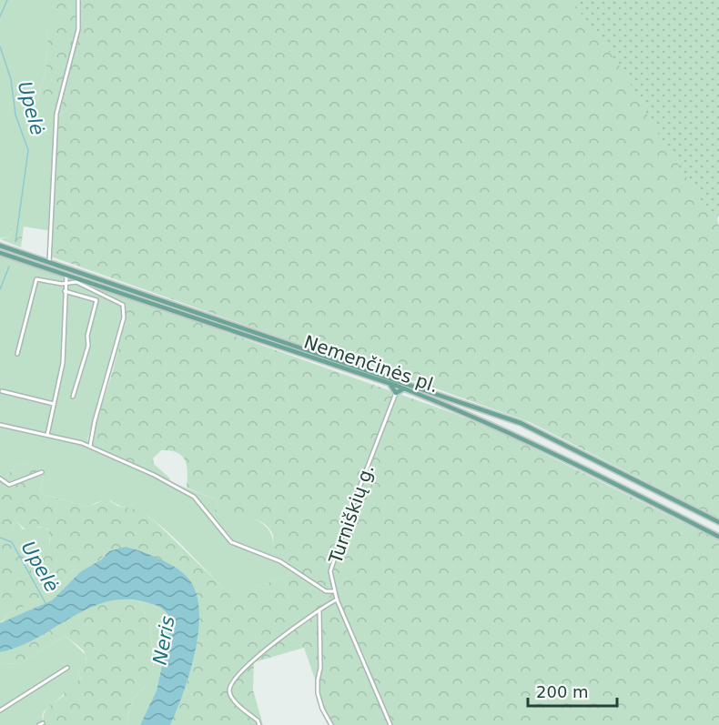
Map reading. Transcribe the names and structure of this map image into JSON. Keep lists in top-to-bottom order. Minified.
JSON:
{"streets":{"main road":["Nemenčinės pl."],"street":["Turniškių g."]},"water":["Upelė","Neris"],"scale_bar":"200 m"}
